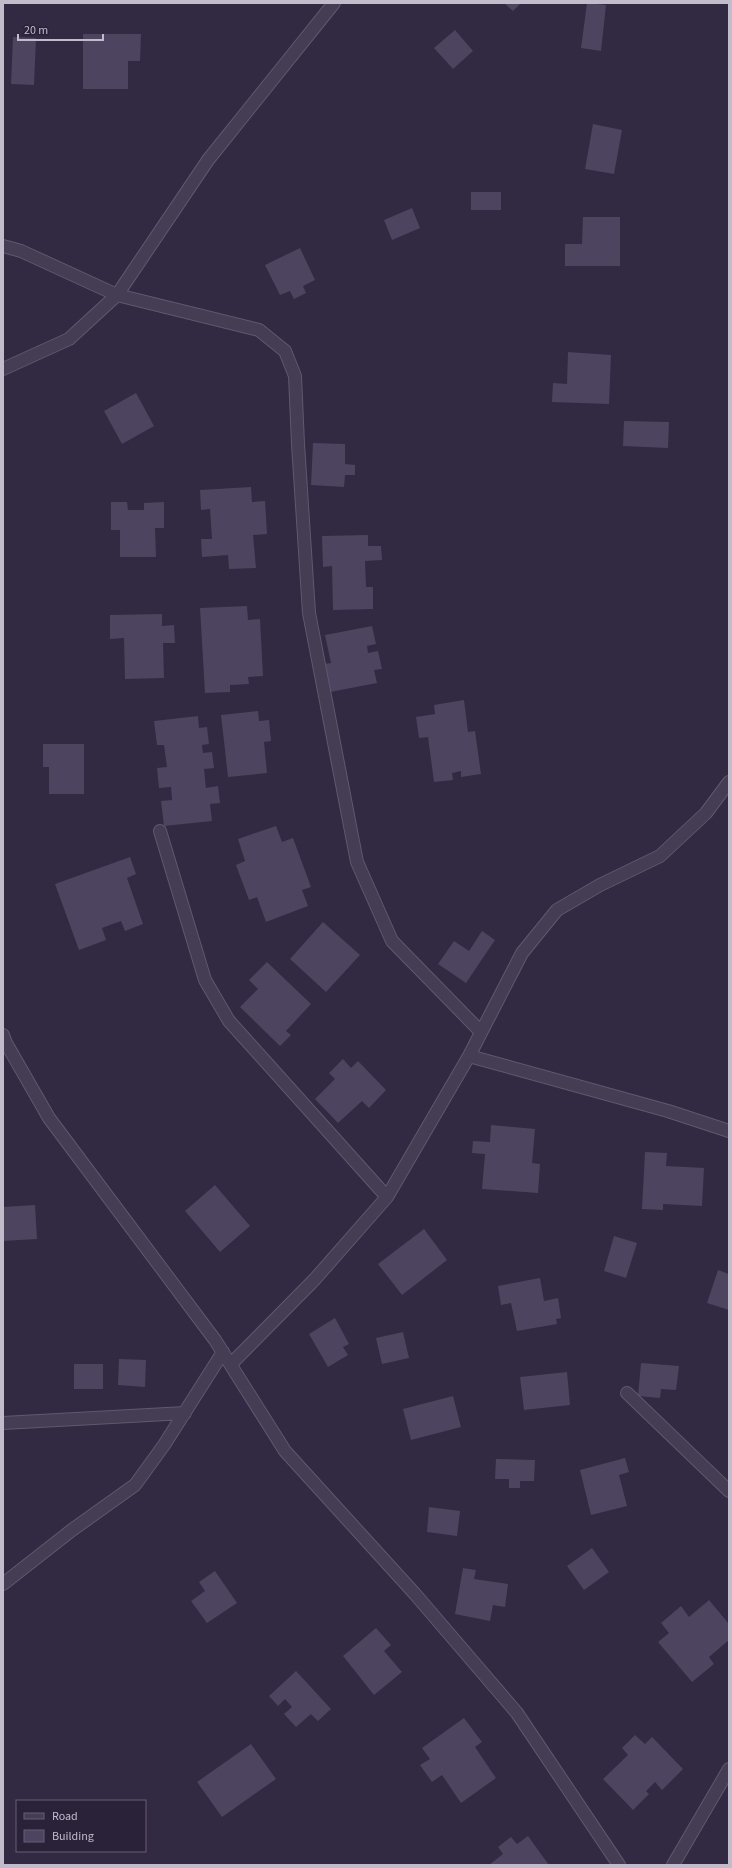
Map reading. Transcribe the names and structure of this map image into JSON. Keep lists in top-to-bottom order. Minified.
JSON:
{"legend":["Road","Building"],"scale_bar":"20 m"}
